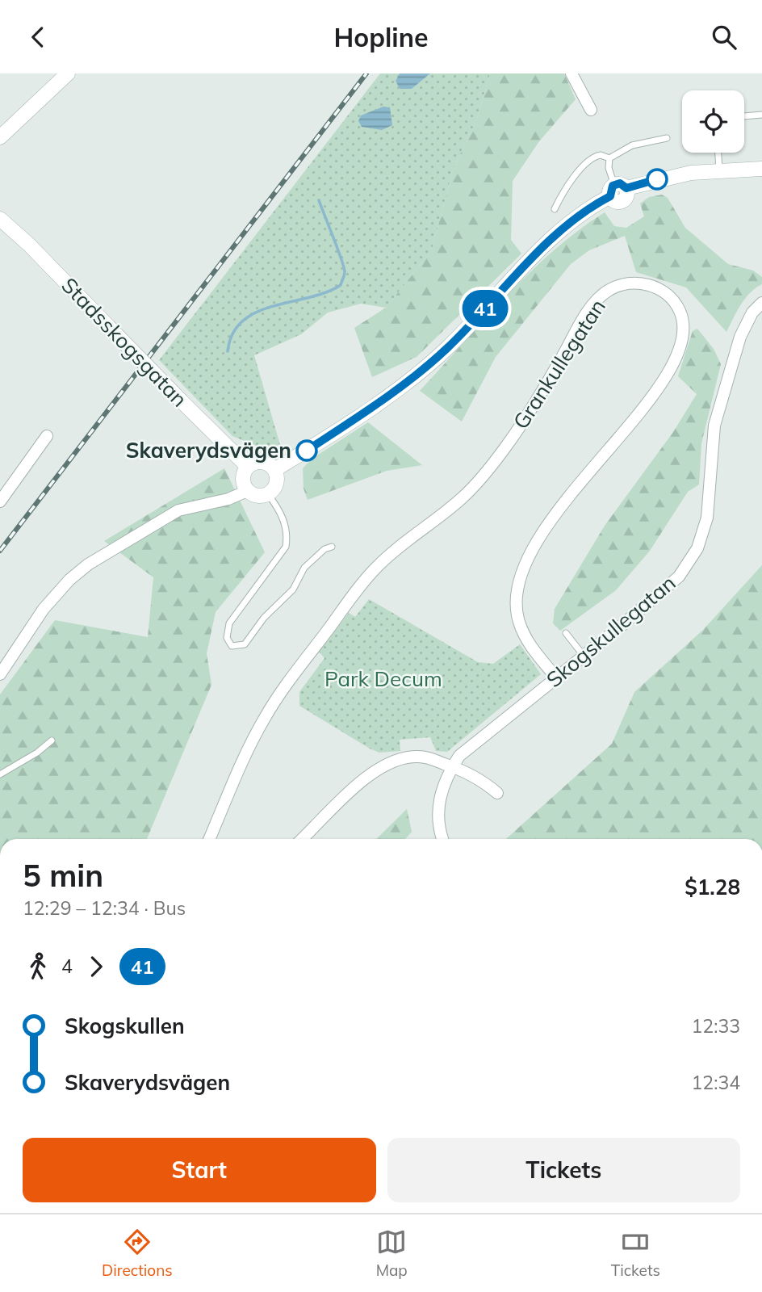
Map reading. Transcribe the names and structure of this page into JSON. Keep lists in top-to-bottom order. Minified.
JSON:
{"streets":{"street":["Stadsskogsgatan","Grankullegatan","Skogskullegatan"]},"crossings":[["Grankullegatan","Skogskullegatan"]],"parks":["Park Decum"],"places":["Skaverydsvägen"],"lines":["bus line 41"],"page":{"header":"Hopline","on_map":"41","heading":["5 min","12:29 – 12:34 · Bus","$1.28"],"legs":["4","41"],"list":[{"name":"Skogskullen","value":"12:33"},{"name":"Skaverydsvägen","value":"12:34"}],"buttons":["Start","Tickets"],"tabs":["Directions","Map","Tickets"]}}
